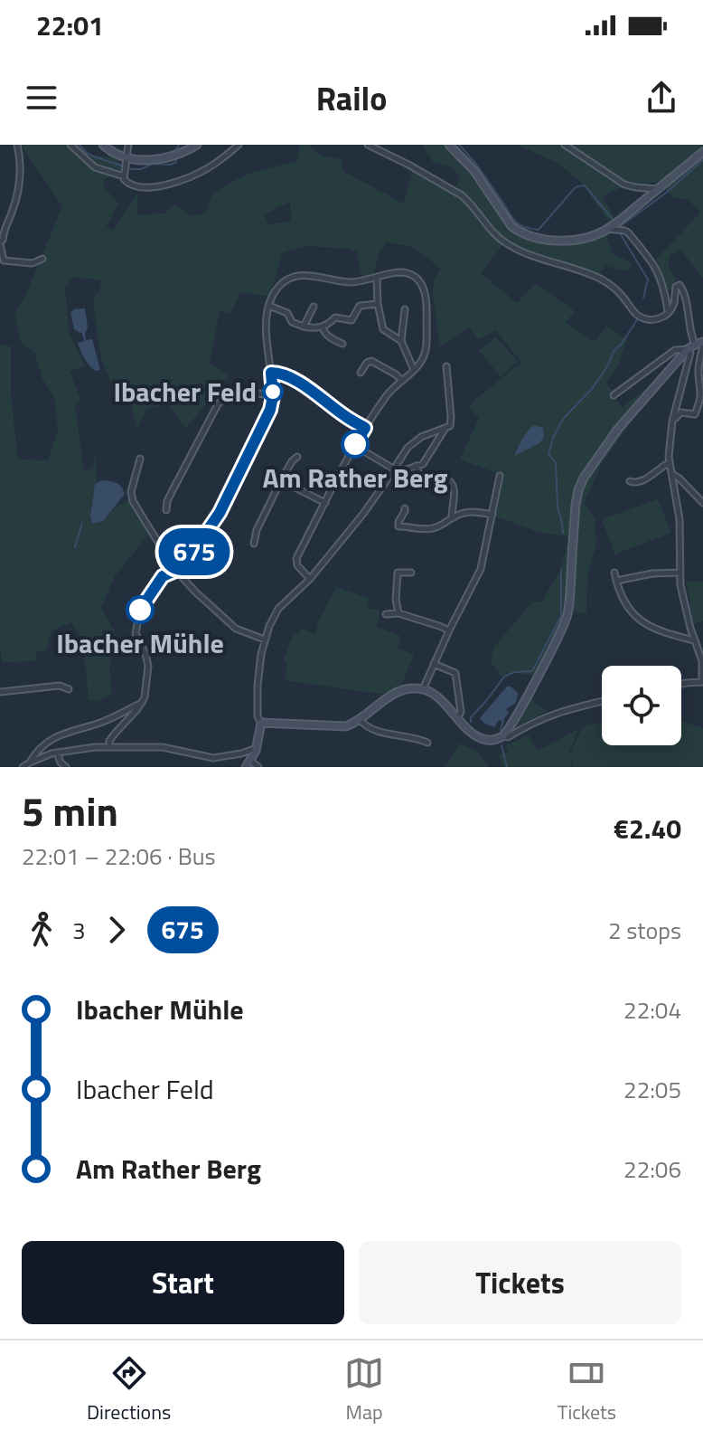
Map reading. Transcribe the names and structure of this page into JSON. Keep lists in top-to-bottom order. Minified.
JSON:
{"places":["Ibacher Feld","Am Rather Berg","Ibacher Mühle"],"lines":["bus line 675"],"page":{"status":"22:01","header":"Railo","on_map":"675","heading":["5 min","22:01 – 22:06 · Bus","€2.40"],"legs":["3","675","2 stops"],"list":[{"name":"Ibacher Mühle","value":"22:04"},{"name":"Ibacher Feld","value":"22:05"},{"name":"Am Rather Berg","value":"22:06"}],"buttons":["Start","Tickets"],"tabs":["Directions","Map","Tickets"]}}
